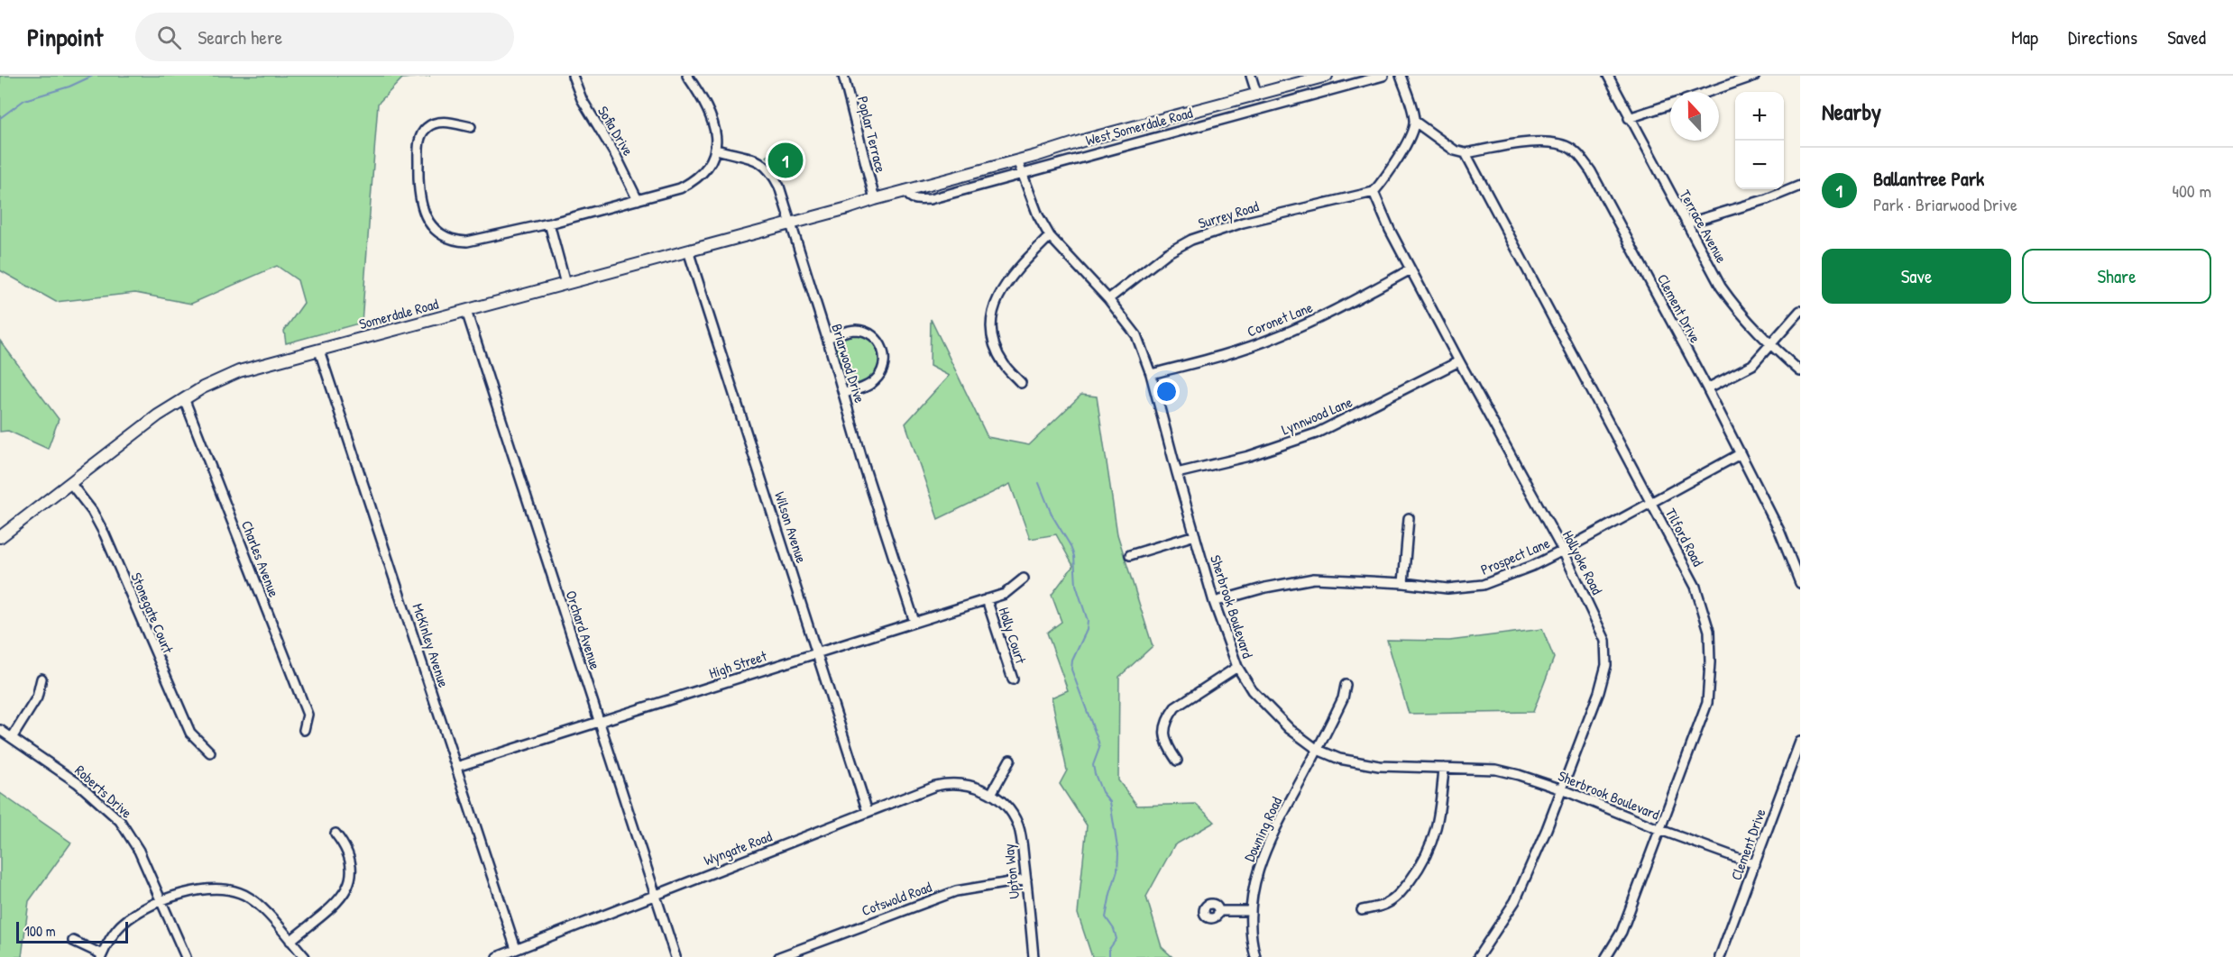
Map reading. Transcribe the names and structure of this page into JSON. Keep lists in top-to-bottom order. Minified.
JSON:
{"streets":{"main road":["West Somerdale Road","Somerdale Road"],"street":["Sofia Drive","Poplar Terrace","Surrey Road","Terrace Avenue","Clement Drive","Coronet Lane","Briarwood Drive","Lynnwood Lane","Wilson Avenue","Tilford Road","Prospect Lane","Charles Avenue","Hollyoke Road","Sherbrook Boulevard","Stonegate Court","Orchard Avenue","Holly Court","McKinley Avenue","High Street","Roberts Drive","Downing Road","Wyngate Road","Upton Way","Cotswold Road"]},"crossings":[["West Somerdale Road","Poplar Terrace"],["West Somerdale Road","Somerdale Road"],["West Somerdale Road","Sherbrook Boulevard"],["Surrey Road","Hollyoke Road"],["Surrey Road","Sherbrook Boulevard"],["Clement Drive","Tilford Road"],["Clement Drive","Prospect Lane"],["Clement Drive","Sherbrook Boulevard"],["Somerdale Road","Briarwood Drive"],["Somerdale Road","Wilson Avenue"],["Somerdale Road","Charles Avenue"],["Somerdale Road","Stonegate Court"],["Somerdale Road","Orchard Avenue"],["Somerdale Road","McKinley Avenue"],["Coronet Lane","Hollyoke Road"],["Coronet Lane","Sherbrook Boulevard"],["Briarwood Drive","High Street"],["Lynnwood Lane","Hollyoke Road"],["Lynnwood Lane","Sherbrook Boulevard"],["Wilson Avenue","High Street"],["Wilson Avenue","Wyngate Road"],["Tilford Road","Prospect Lane"],["Tilford Road","Sherbrook Boulevard"],["Prospect Lane","Hollyoke Road"],["Prospect Lane","Sherbrook Boulevard"],["Hollyoke Road","Sherbrook Boulevard"],["Sherbrook Boulevard","Downing Road"],["Orchard Avenue","High Street"],["Orchard Avenue","Wyngate Road"],["Holly Court","High Street"],["McKinley Avenue","High Street"],["McKinley Avenue","Wyngate Road"],["Wyngate Road","Upton Way"],["Upton Way","Cotswold Road"]],"scale_bar":"100 m","north":"top","page":{"header":"Pinpoint","search":"Search here","nav":["Map","Directions","Saved"],"heading":"Nearby","map_buttons":["+","−"],"pins":"1","list":[{"mark":"1","name":"Ballantree Park","note":"Park · Briarwood Drive","value":"400 m"}],"buttons":["Save","Share"],"scale":"100 m"}}
